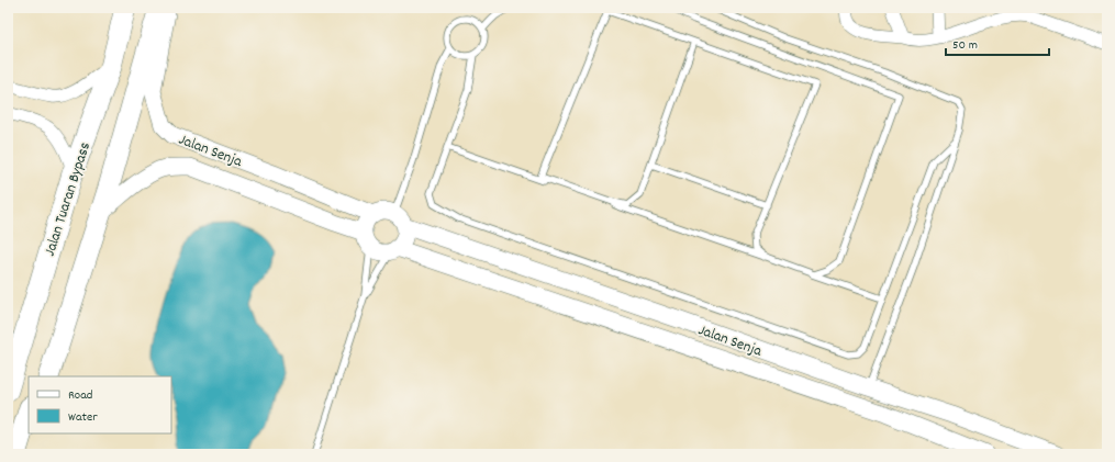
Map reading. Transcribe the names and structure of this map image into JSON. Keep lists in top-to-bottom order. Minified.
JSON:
{"streets":{"highway":["Jalan Tuaran Bypass"],"main road":["Jalan Senja"]},"legend":["Road","Water"],"scale_bar":"50 m"}
